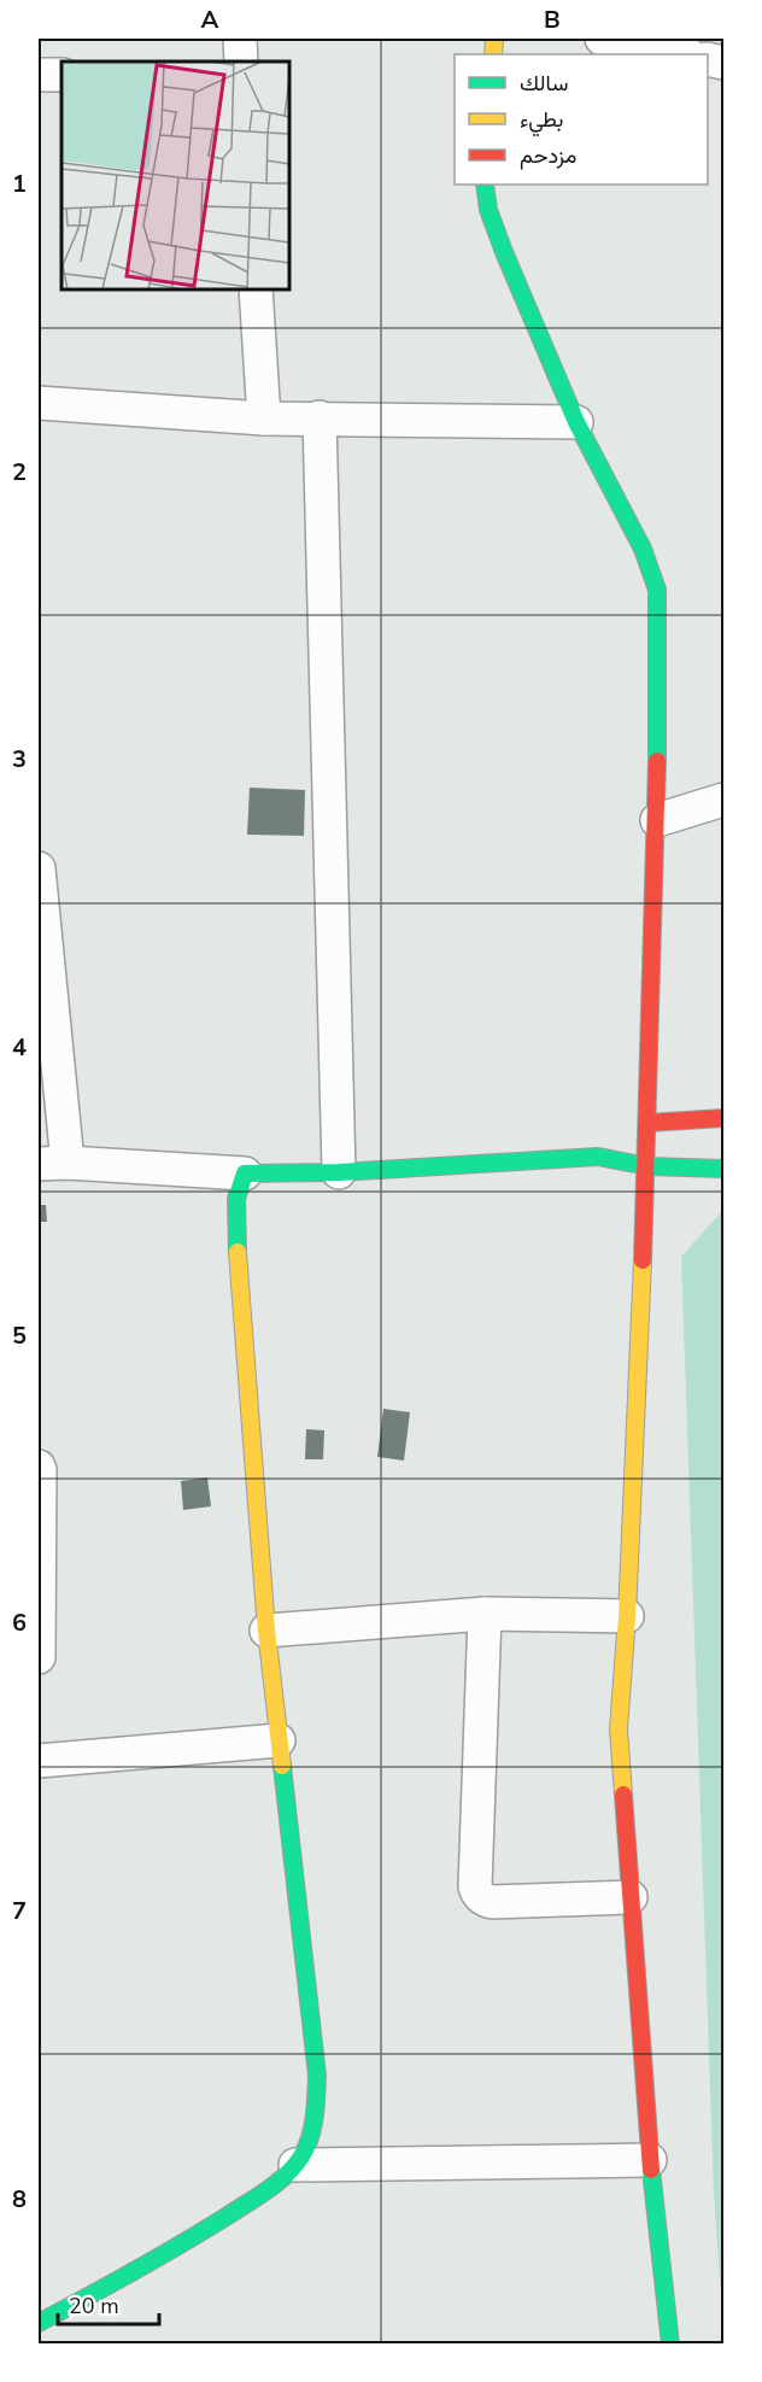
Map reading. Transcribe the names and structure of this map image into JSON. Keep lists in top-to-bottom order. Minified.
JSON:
{"legend":["سالك","بطيء","مزدحم"],"scale_bar":"20 m","grid":{"columns":["A","B"],"rows":["1","2","3","4","5","6","7","8"]}}
